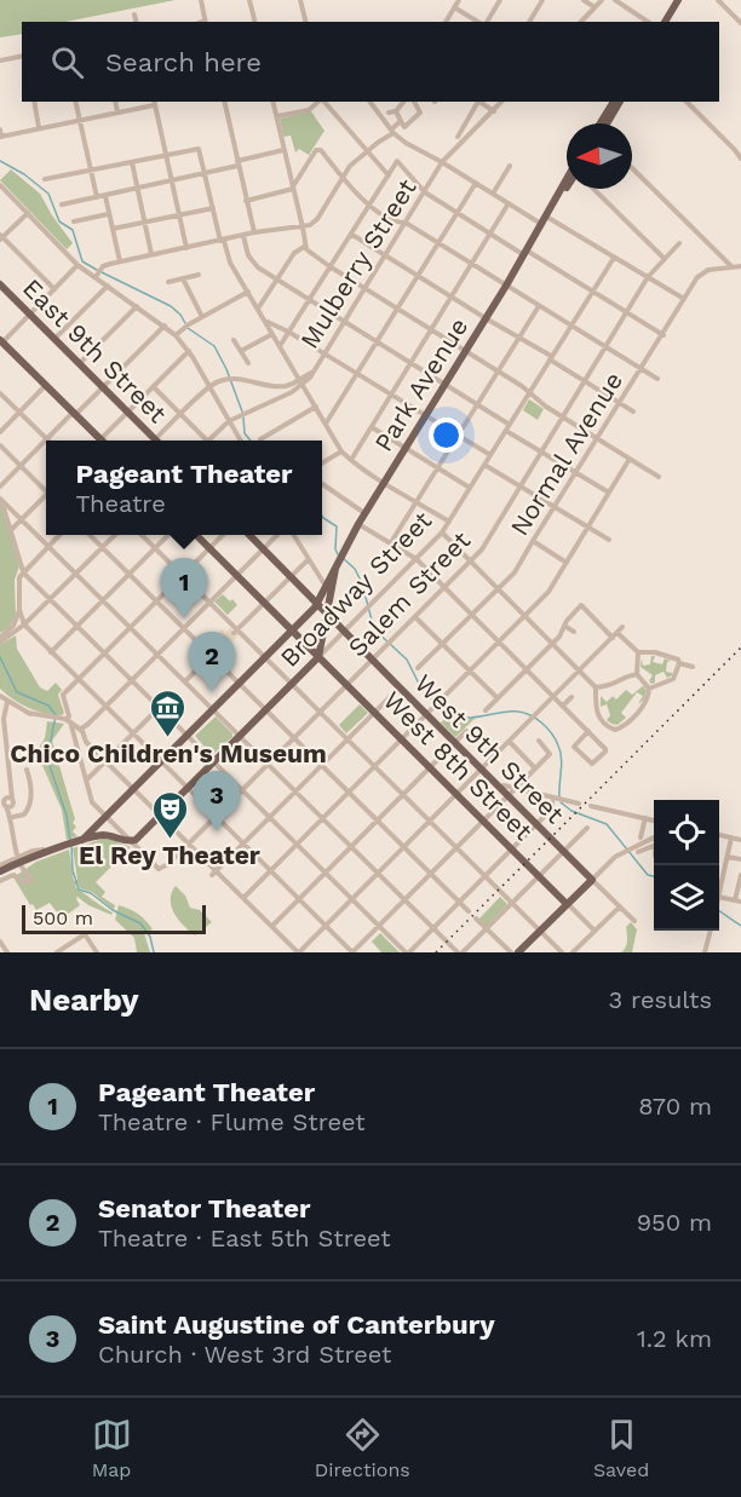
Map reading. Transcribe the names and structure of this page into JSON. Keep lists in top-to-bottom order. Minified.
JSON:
{"streets":{"main road":["East 9th Street","Park Avenue","Broadway Street","West 9th Street","West 8th Street"],"street":["Mulberry Street","Normal Avenue","Salem Street"]},"crossings":[["Broadway Street","Salem Street"],["Broadway Street","West 9th Street"],["Broadway Street","West 8th Street"],["Salem Street","West 9th Street"],["Salem Street","West 8th Street"]],"places":{"museum":["Chico Children's Museum"],"theatre":["El Rey Theater"]},"scale_bar":"500 m","north":"left","page":{"search":"Search here","popup":["Pageant Theater","Theatre"],"pins":["1","2","3"],"scale":"500 m","heading":["Nearby","3 results"],"list":[{"mark":"1","name":"Pageant Theater","note":"Theatre · Flume Street","value":"870 m"},{"mark":"2","name":"Senator Theater","note":"Theatre · East 5th Street","value":"950 m"},{"mark":"3","name":"Saint Augustine of Canterbury","note":"Church · West 3rd Street","value":"1.2 km"}],"nav":["Map","Directions","Saved"]}}
